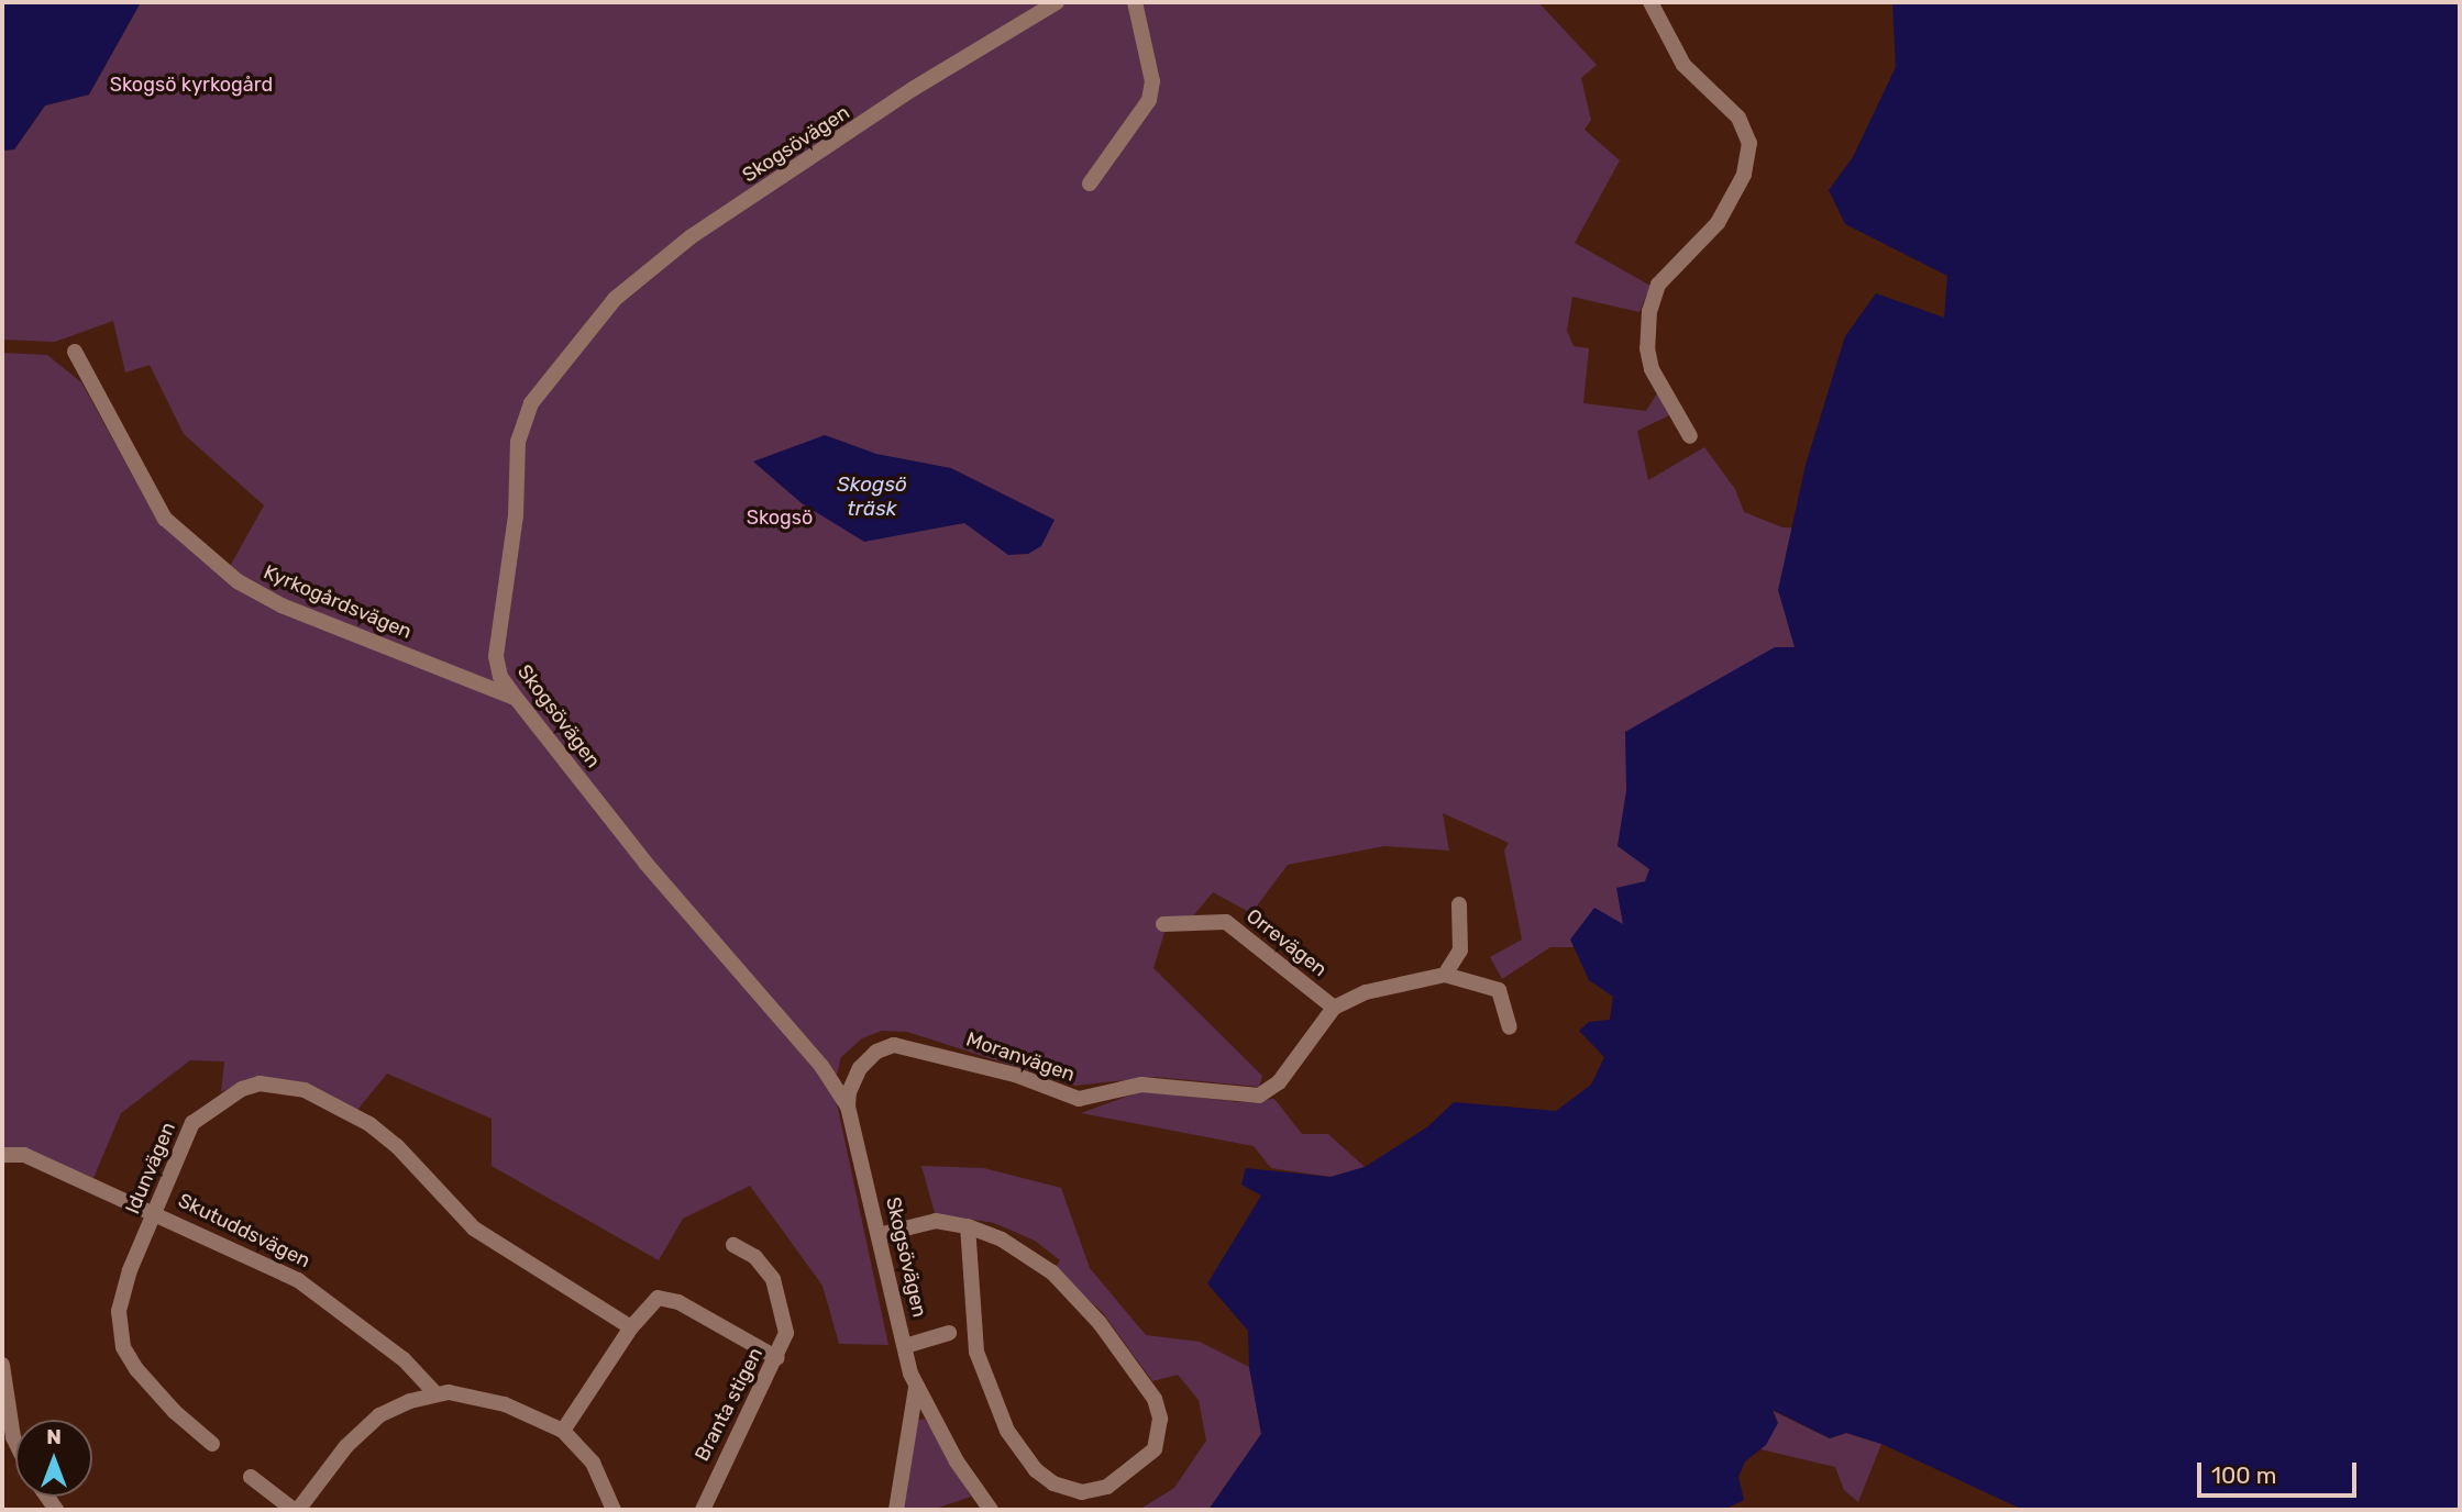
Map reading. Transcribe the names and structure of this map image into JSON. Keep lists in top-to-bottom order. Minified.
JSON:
{"streets":{"street":["Skogsövägen","Kyrkogårdsvägen","Orrevägen","Moranvägen","Idunvägen","Skutuddsvägen","Branta stigen"]},"crossings":[["Skogsövägen","Kyrkogårdsvägen"],["Skogsövägen","Moranvägen"],["Orrevägen","Moranvägen"],["Idunvägen","Skutuddsvägen"]],"water":["Skogsö träsk"],"parks":["Skogsö kyrkogård","Skogsö"],"scale_bar":"100 m","north":"top"}
